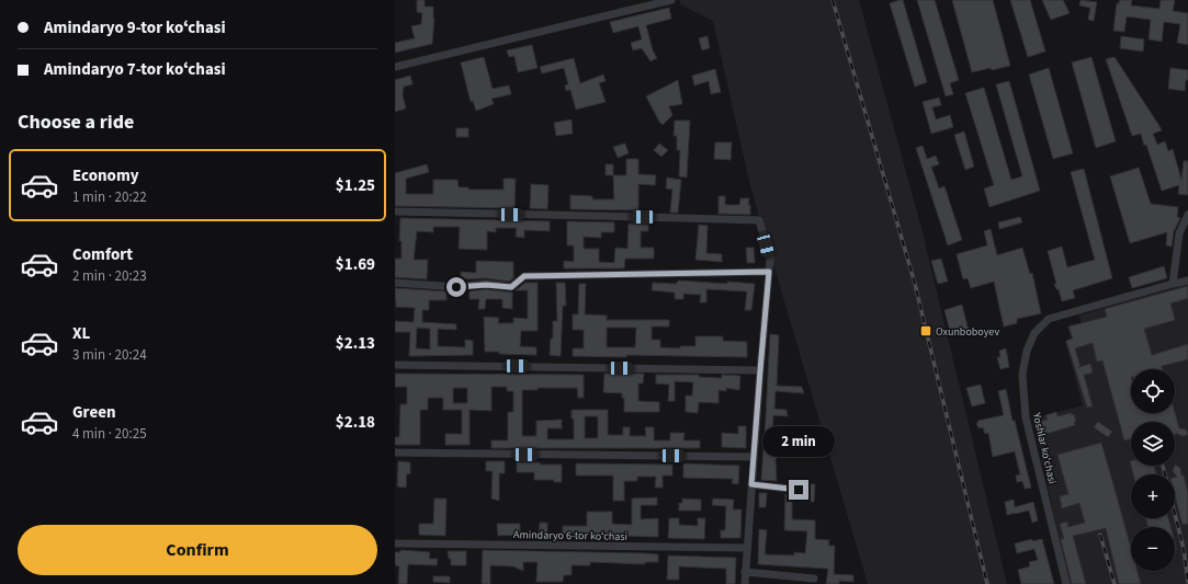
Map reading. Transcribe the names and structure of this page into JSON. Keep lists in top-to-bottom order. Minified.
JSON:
{"streets":{"street":["Yoshlar koʻchasi","Amindaryo 6-tor koʻchasi"]},"places":{"transit":["Oxunboboyev"]},"page":{"banner":["Amindaryo 9-tor koʻchasi","Amindaryo 7-tor koʻchasi"],"heading":"Choose a ride","list":[{"name":"Economy","note":"1 min · 20:22","value":"$1.25"},{"name":"Comfort","note":"2 min · 20:23","value":"$1.69"},{"name":"XL","note":"3 min · 20:24","value":"$2.13"},{"name":"Green","note":"4 min · 20:25","value":"$2.18"}],"map_buttons":["+","−"],"bubble":"2 min","buttons":"Confirm"}}
